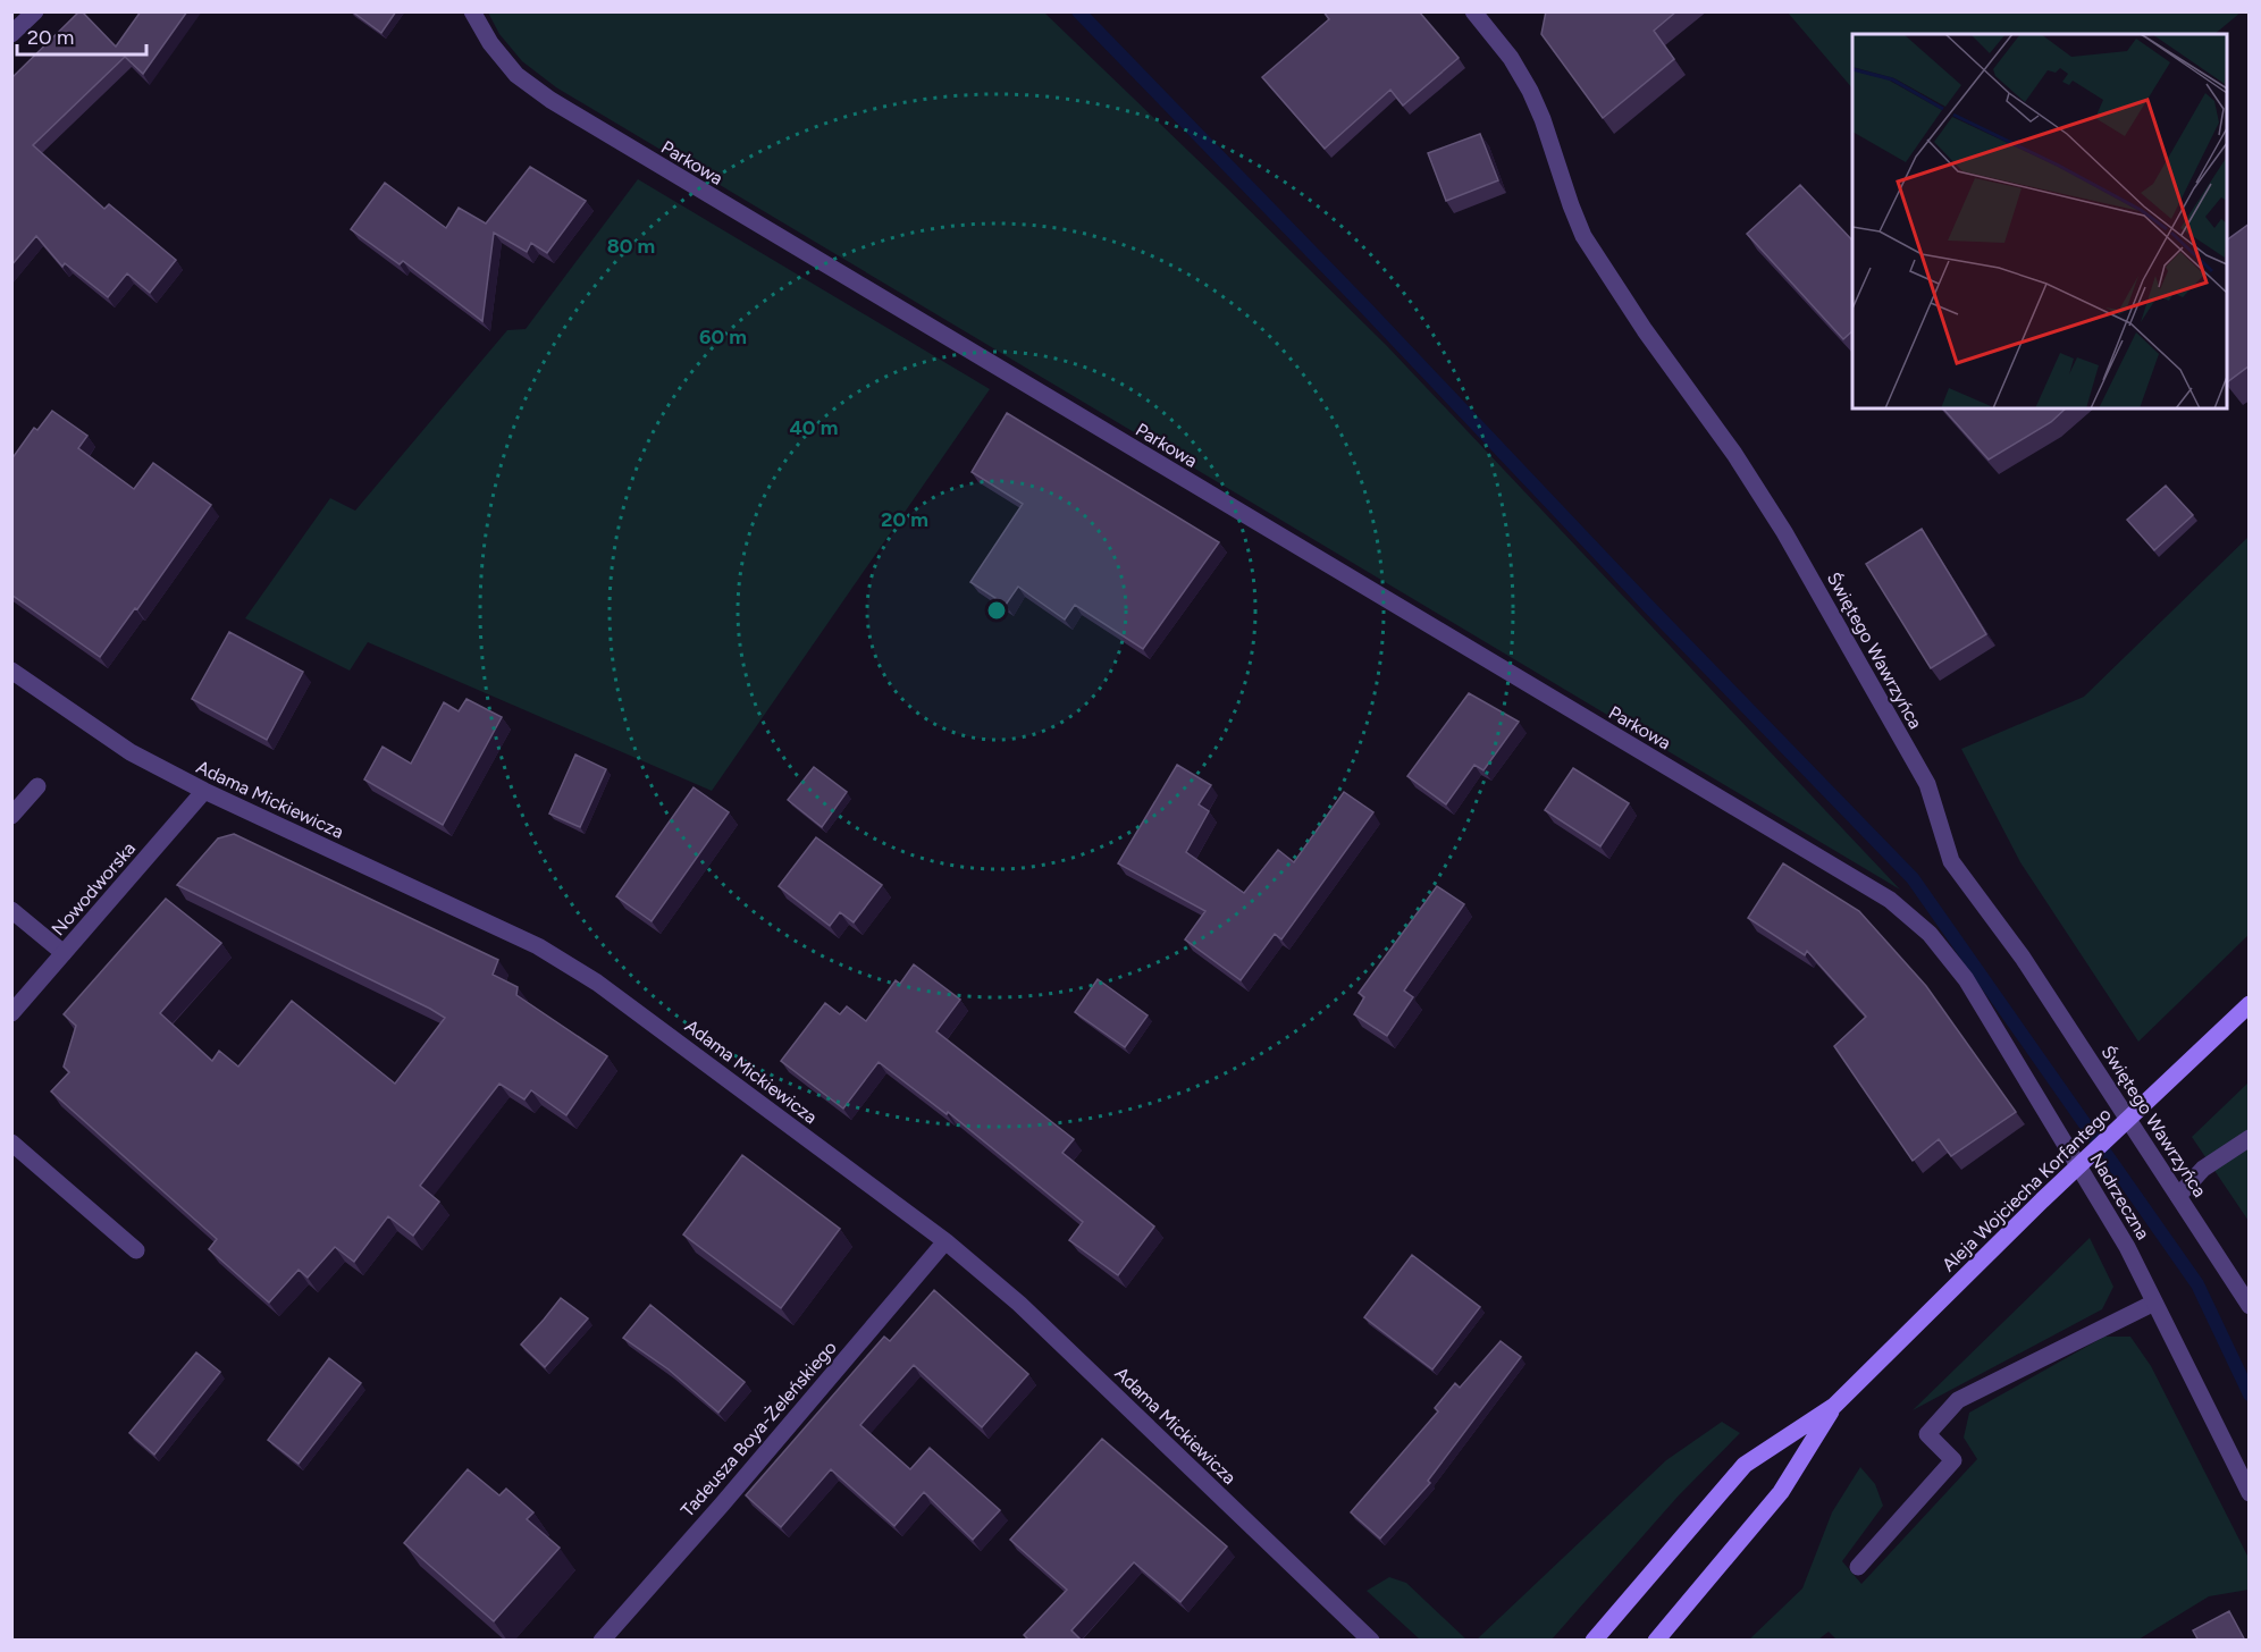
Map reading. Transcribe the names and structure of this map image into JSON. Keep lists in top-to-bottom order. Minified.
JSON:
{"streets":{"main road":["Aleja Wojciecha Korfantego"],"street":["Parkowa","Świętego Wawrzyńca","Adama Mickiewicza","Nowodworska","Nadrzeczna","Tadeusza Boya-Żeleńskiego"]},"crossings":[["Parkowa","Nadrzeczna"],["Adama Mickiewicza","Nowodworska"],["Adama Mickiewicza","Tadeusza Boya-Żeleńskiego"]],"scale_bar":"20 m","rings":["80 m","60 m","40 m","20 m"]}
